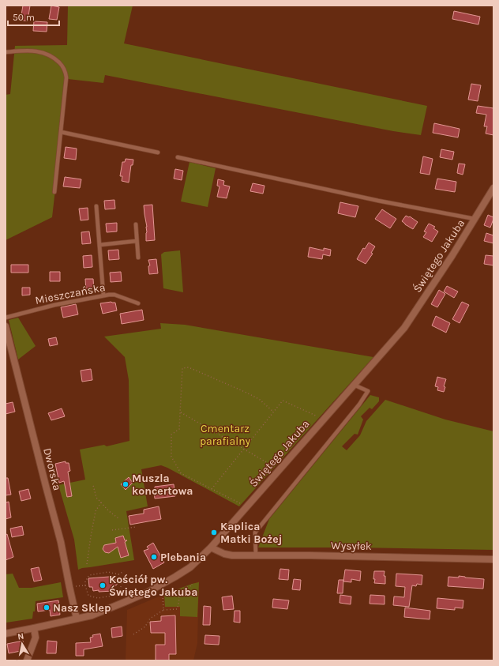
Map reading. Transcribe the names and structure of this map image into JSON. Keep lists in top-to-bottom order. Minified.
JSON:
{"streets":{"street":["Świętego Jakuba","Dworska","Wysyłek"],"lane":["Mieszczańska"]},"crossings":[["Świętego Jakuba","Dworska"],["Świętego Jakuba","Wysyłek"]],"parks":["Cmentarz parafialny"],"places":["Muszla koncertowa","Kaplica Matki Bożej","Plebania","Kościół pw. Świętego Jakuba","Nasz Sklep"],"scale_bar":"50 m","north":"top"}
